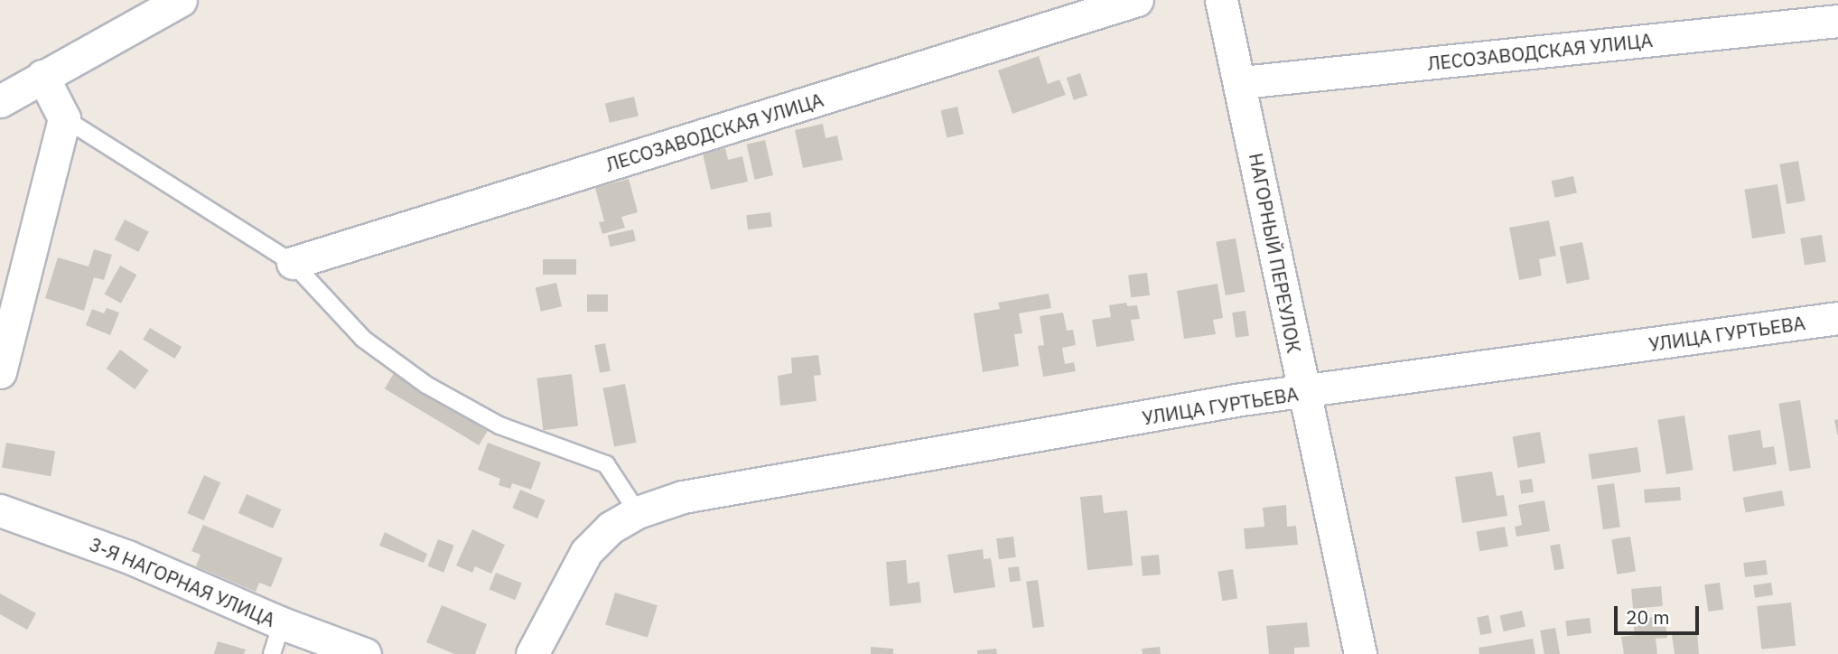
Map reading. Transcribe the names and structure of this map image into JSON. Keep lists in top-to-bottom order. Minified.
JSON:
{"streets":{"street":["ЛЕСОЗАВОДСКАЯ УЛИЦА","НАГОРНЫЙ ПЕРЕУЛОК","УЛИЦА ГУРТЬЕВА","3-Я НАГОРНАЯ УЛИЦА"]},"crossings":[["ЛЕСОЗАВОДСКАЯ УЛИЦА","НАГОРНЫЙ ПЕРЕУЛОК"],["НАГОРНЫЙ ПЕРЕУЛОК","УЛИЦА ГУРТЬЕВА"]],"scale_bar":"20 m"}
